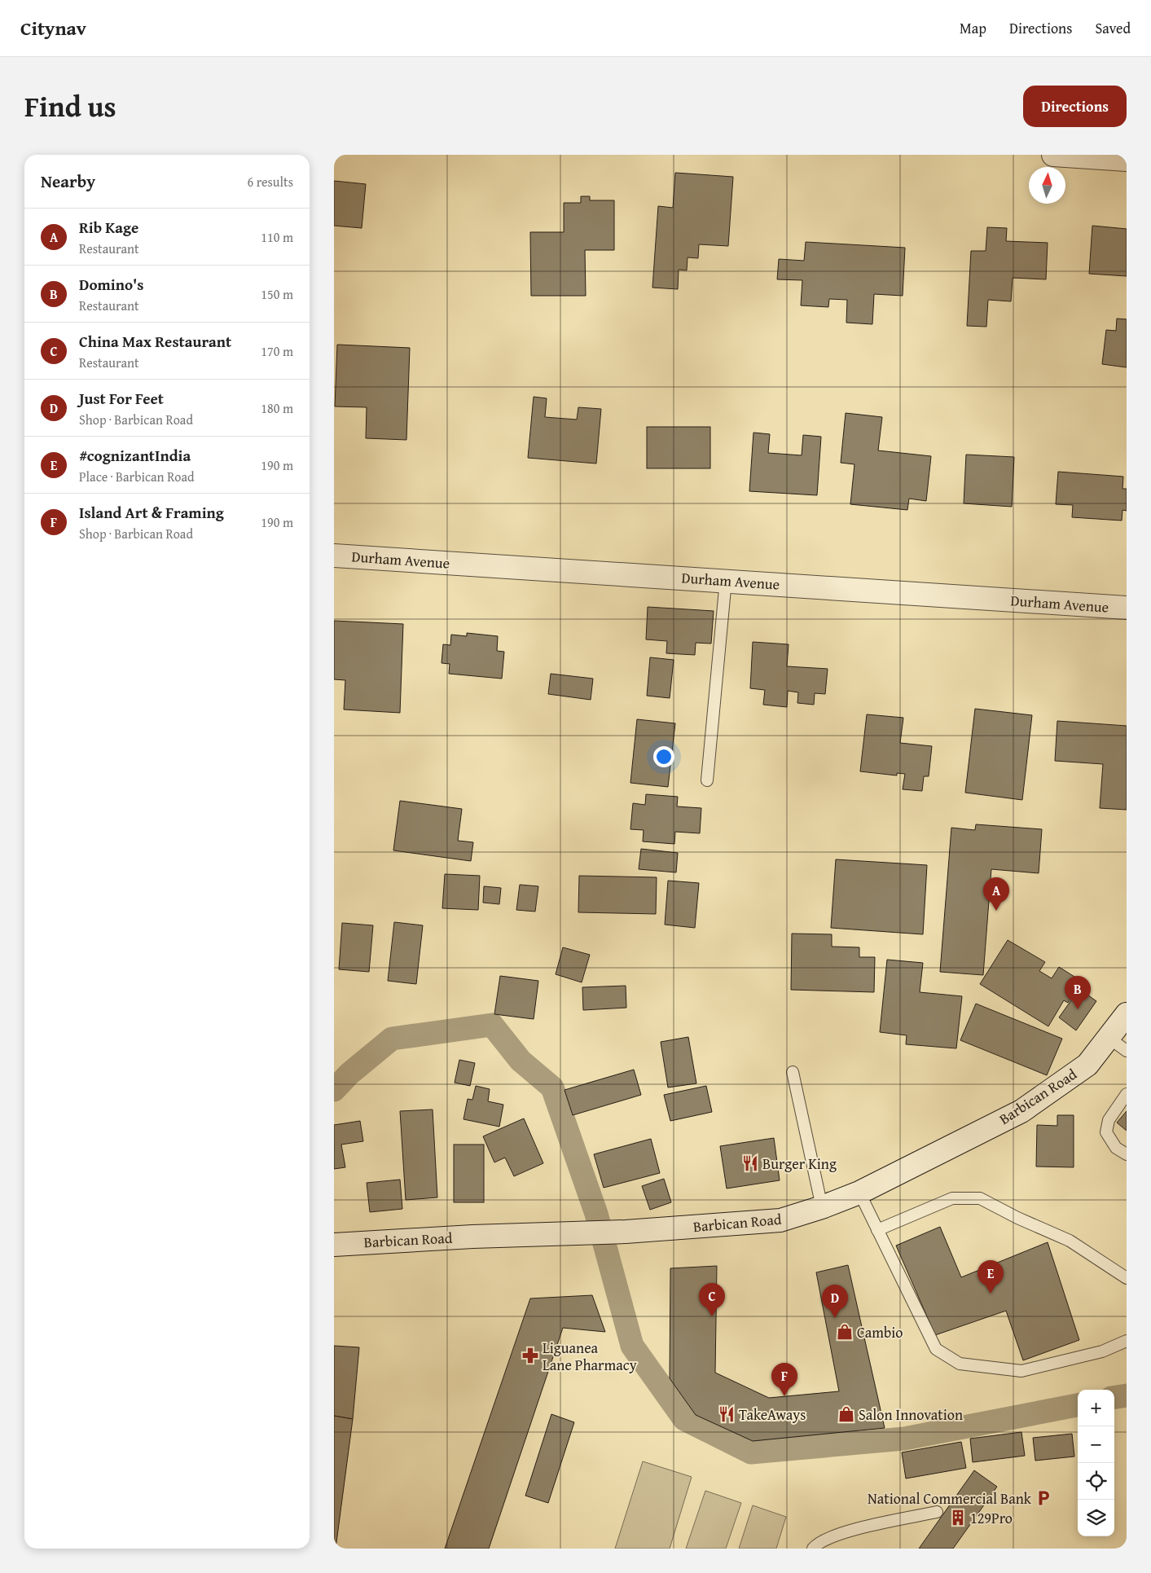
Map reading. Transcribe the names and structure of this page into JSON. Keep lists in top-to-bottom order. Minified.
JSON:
{"streets":{"main road":["Durham Avenue","Barbican Road"]},"places":{"restaurant":["Burger King","TakeAways"],"shop":["Cambio","Salon Innovation"],"pharmacy":["Liguanea Lane Pharmacy"],"parking":["National Commercial Bank"],"building":["129Pro"]},"north":"top","page":{"header":"Citynav","nav":["Map","Directions","Saved"],"title":"Find us","buttons":"Directions","heading":["Nearby","6 results"],"list":[{"mark":"A","name":"Rib Kage","note":"Restaurant","value":"110 m"},{"mark":"B","name":"Domino's","note":"Restaurant","value":"150 m"},{"mark":"C","name":"China Max Restaurant","note":"Restaurant","value":"170 m"},{"mark":"D","name":"Just For Feet","note":"Shop · Barbican Road","value":"180 m"},{"mark":"E","name":"#cognizantIndia","note":"Place · Barbican Road","value":"190 m"},{"mark":"F","name":"Island Art & Framing","note":"Shop · Barbican Road","value":"190 m"}],"pins":["A","B","E","C","D","F"],"map_buttons":["+","−"]}}
